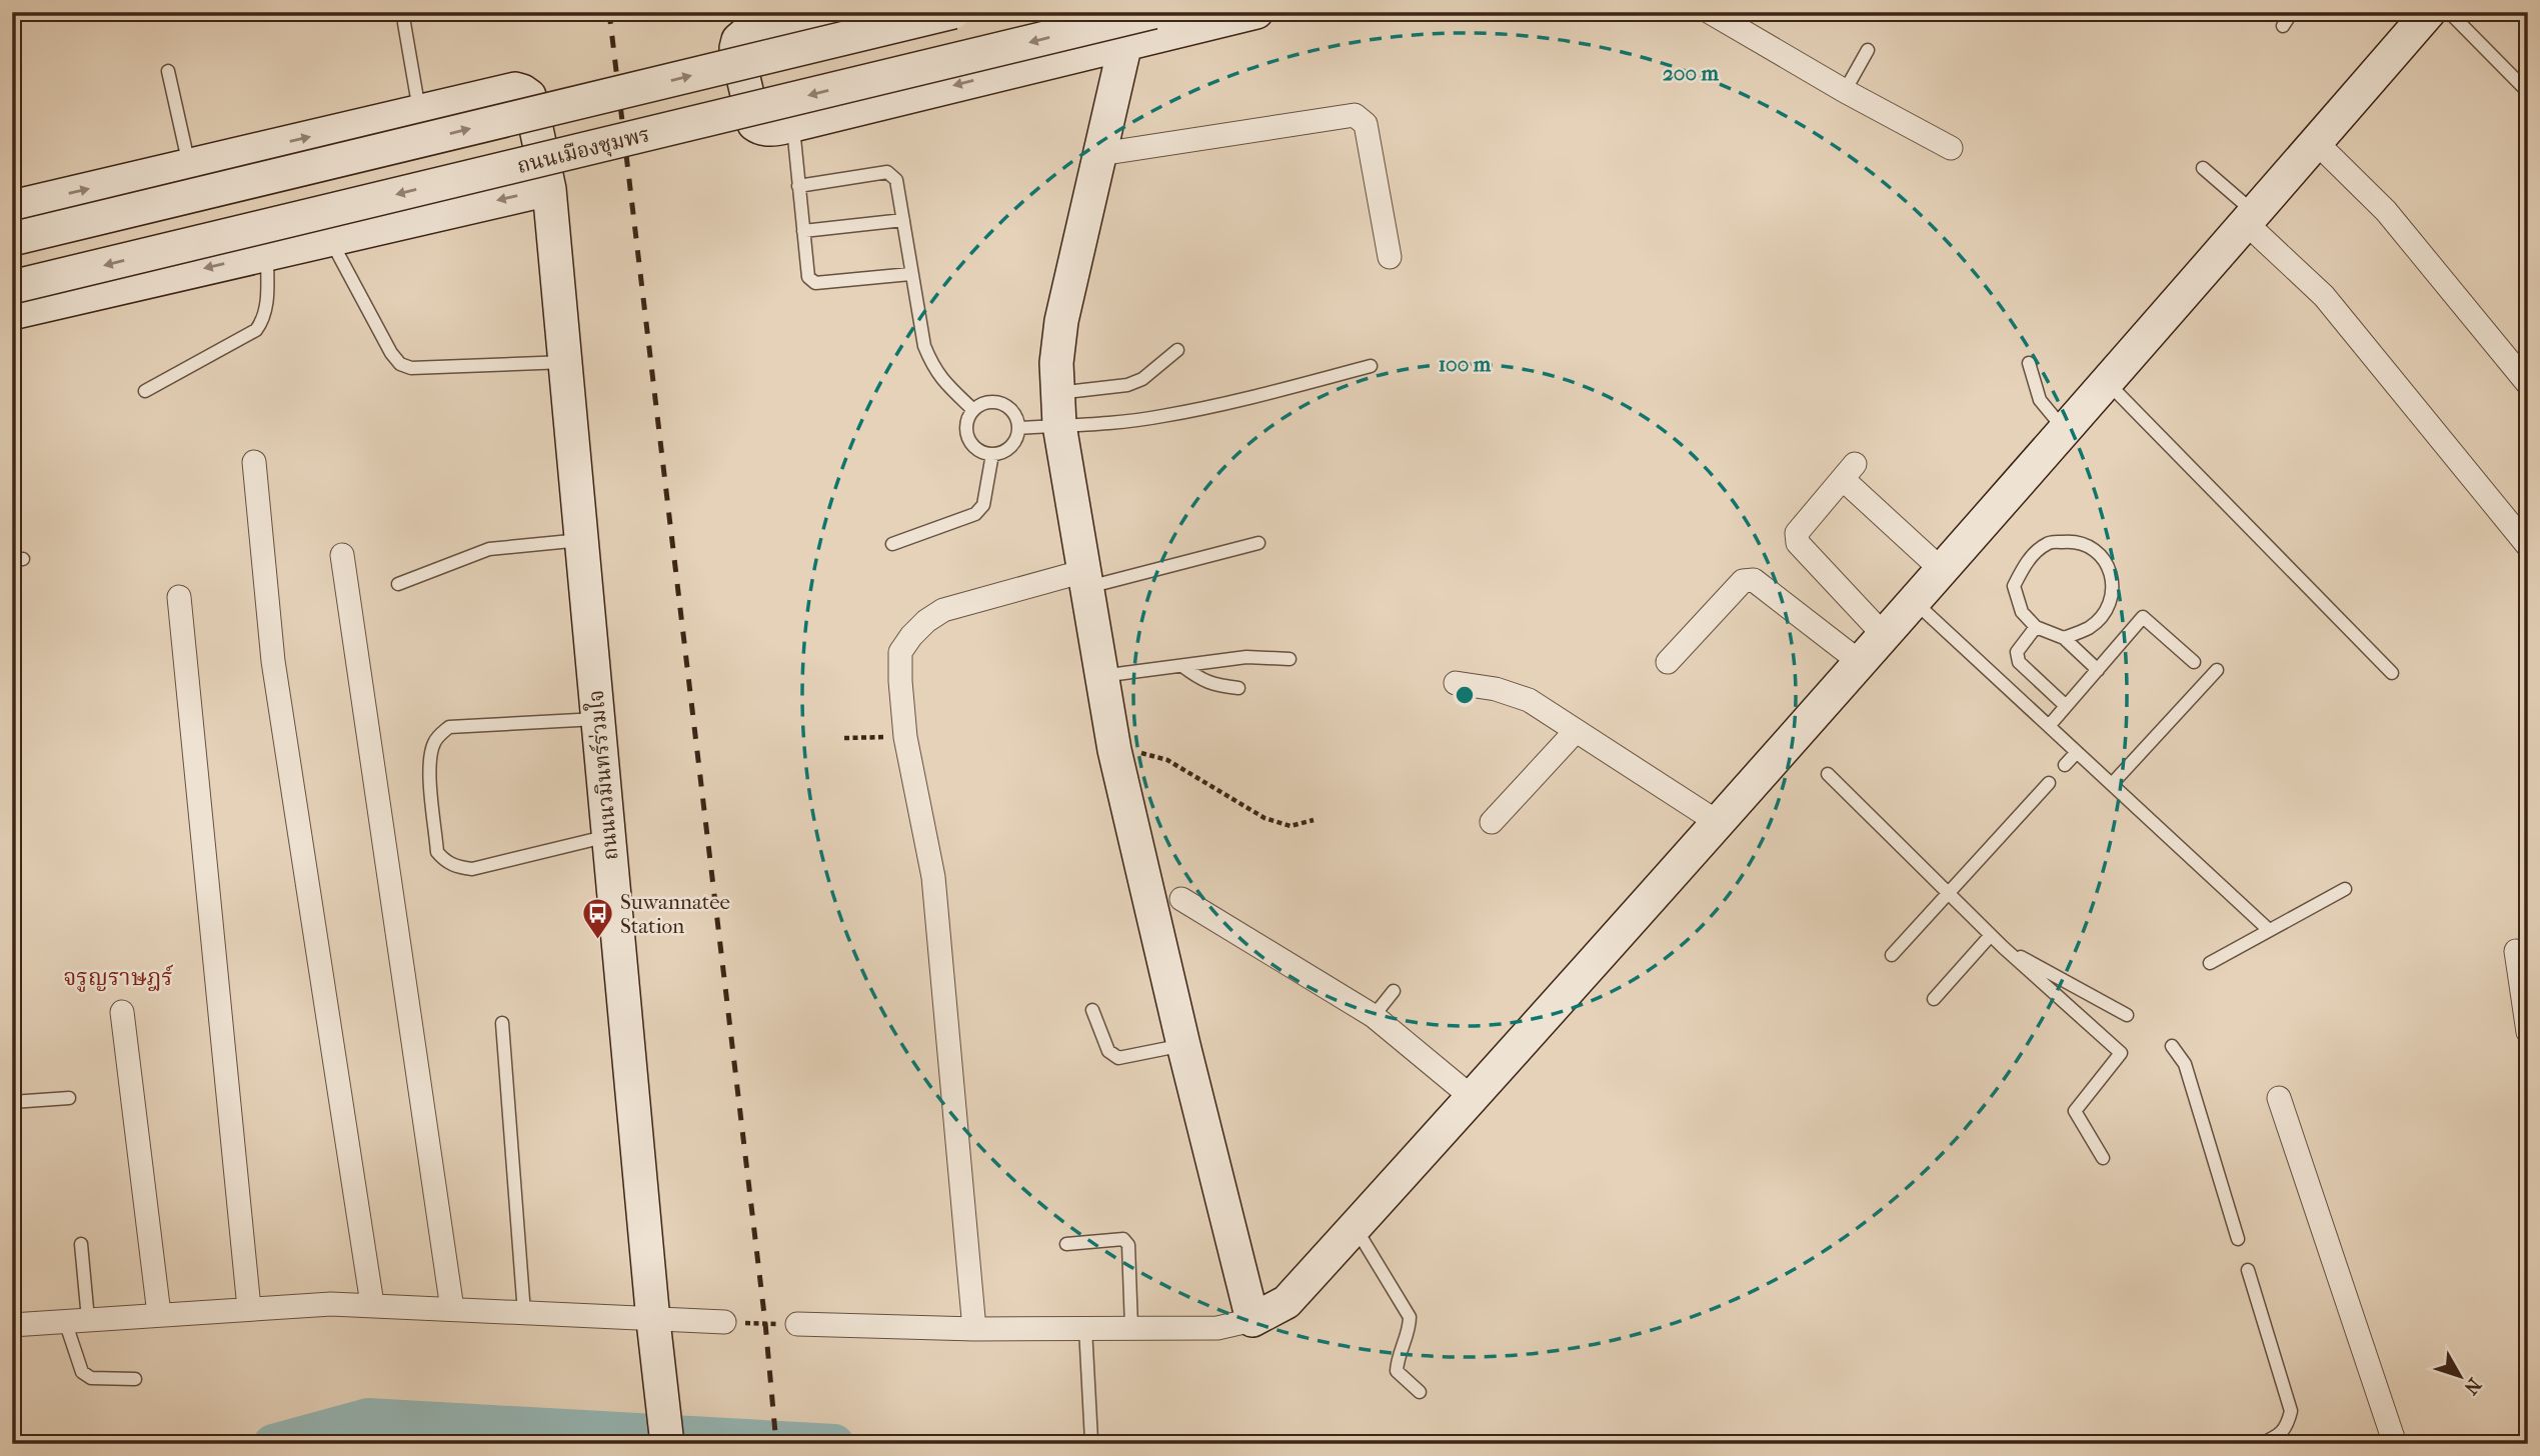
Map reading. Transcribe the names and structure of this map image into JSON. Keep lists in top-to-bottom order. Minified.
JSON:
{"streets":{"street":["ถนนเมืองชุมพร","ถนนนวมินทร์ร่วมใจ"]},"districts":["จรูญราษฎร์"],"places":{"bus stop":["Suwannatee Station"]},"north":"bottom right","rings":["200 m","100 m"]}
